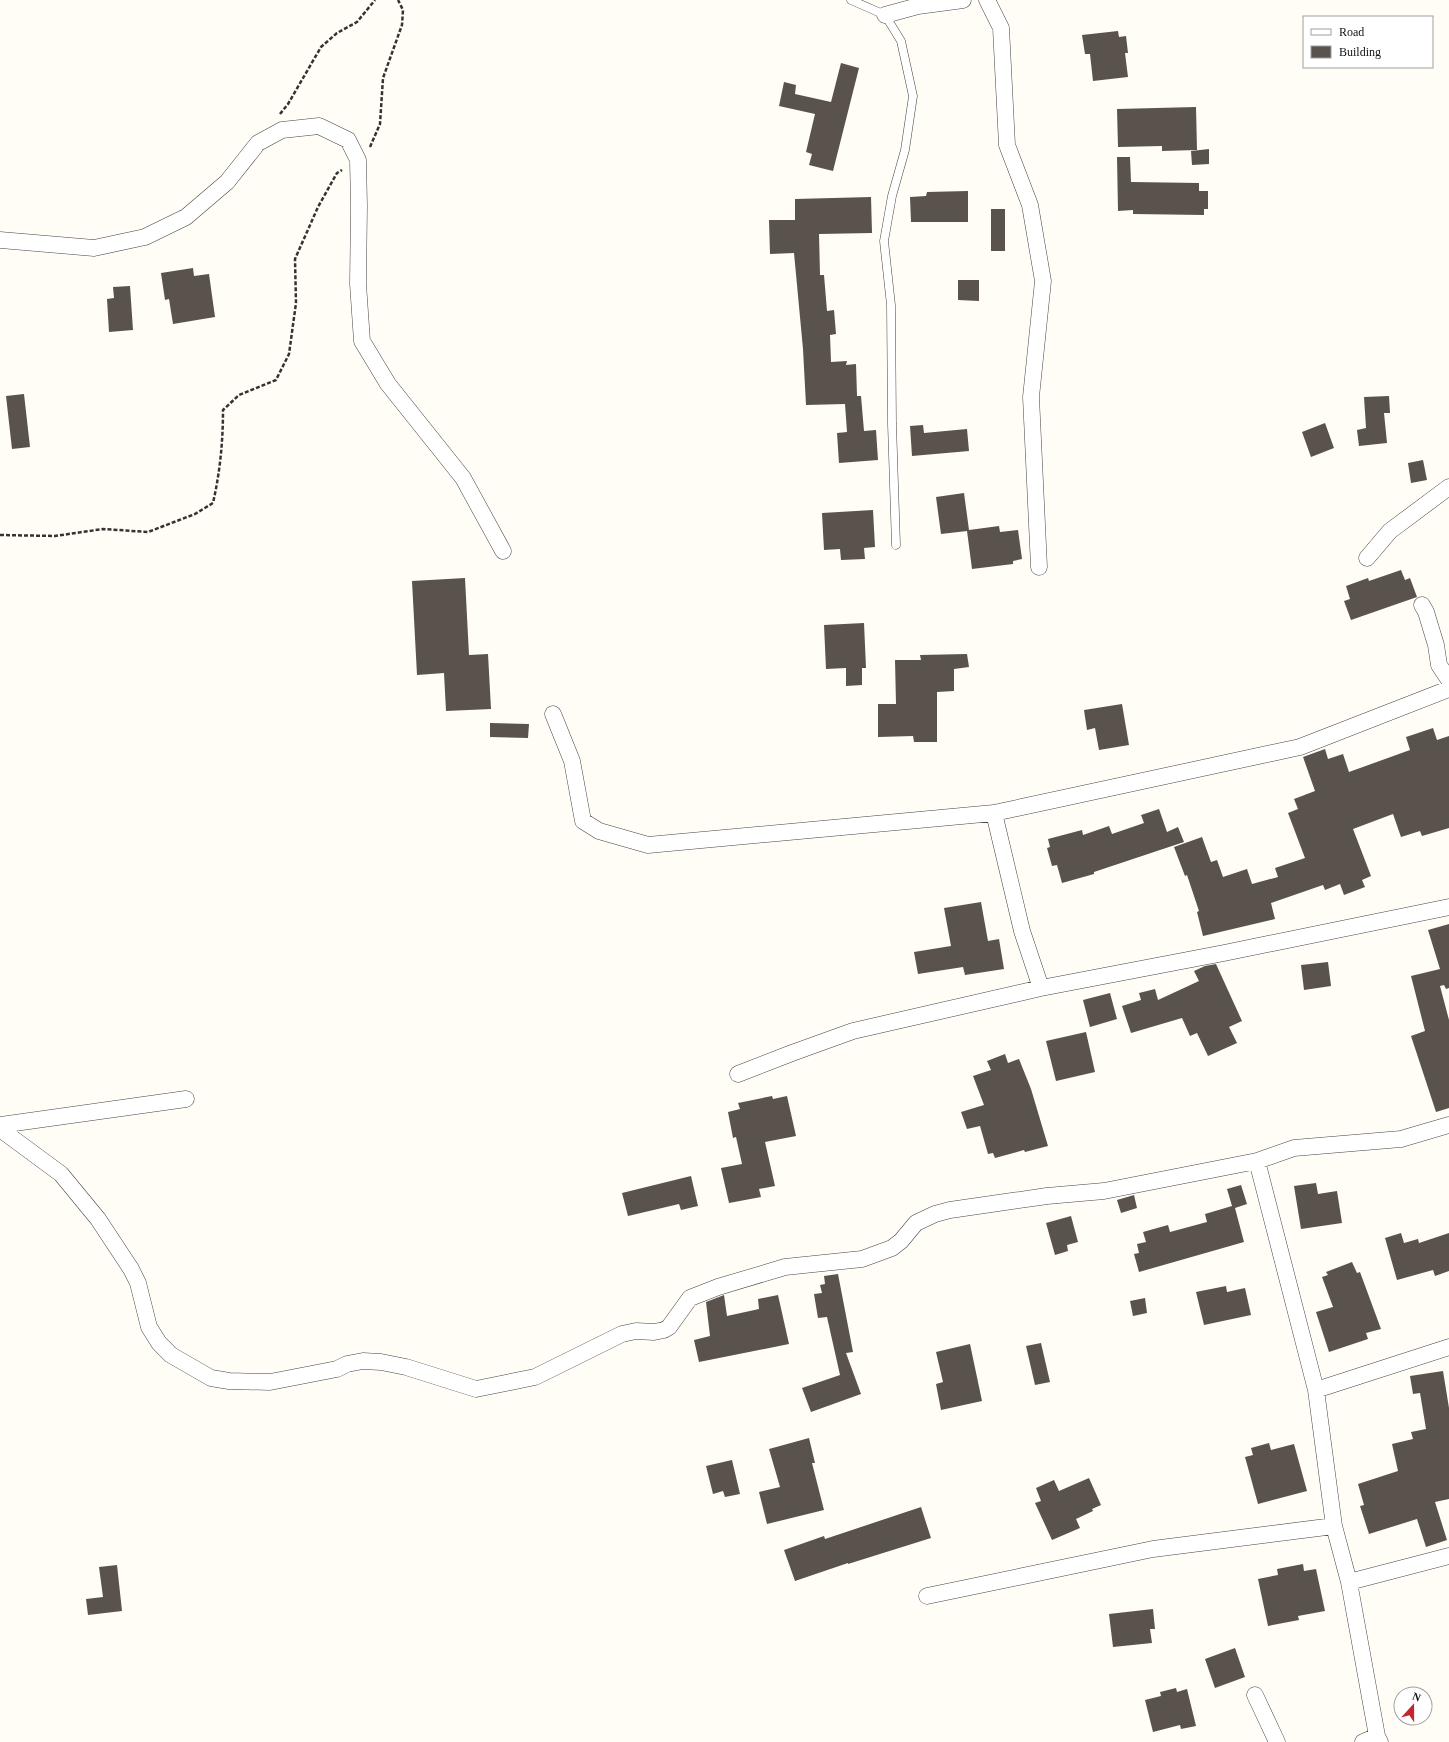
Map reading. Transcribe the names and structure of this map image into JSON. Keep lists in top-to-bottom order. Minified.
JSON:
{"legend":["Road","Building"],"north":"top"}
